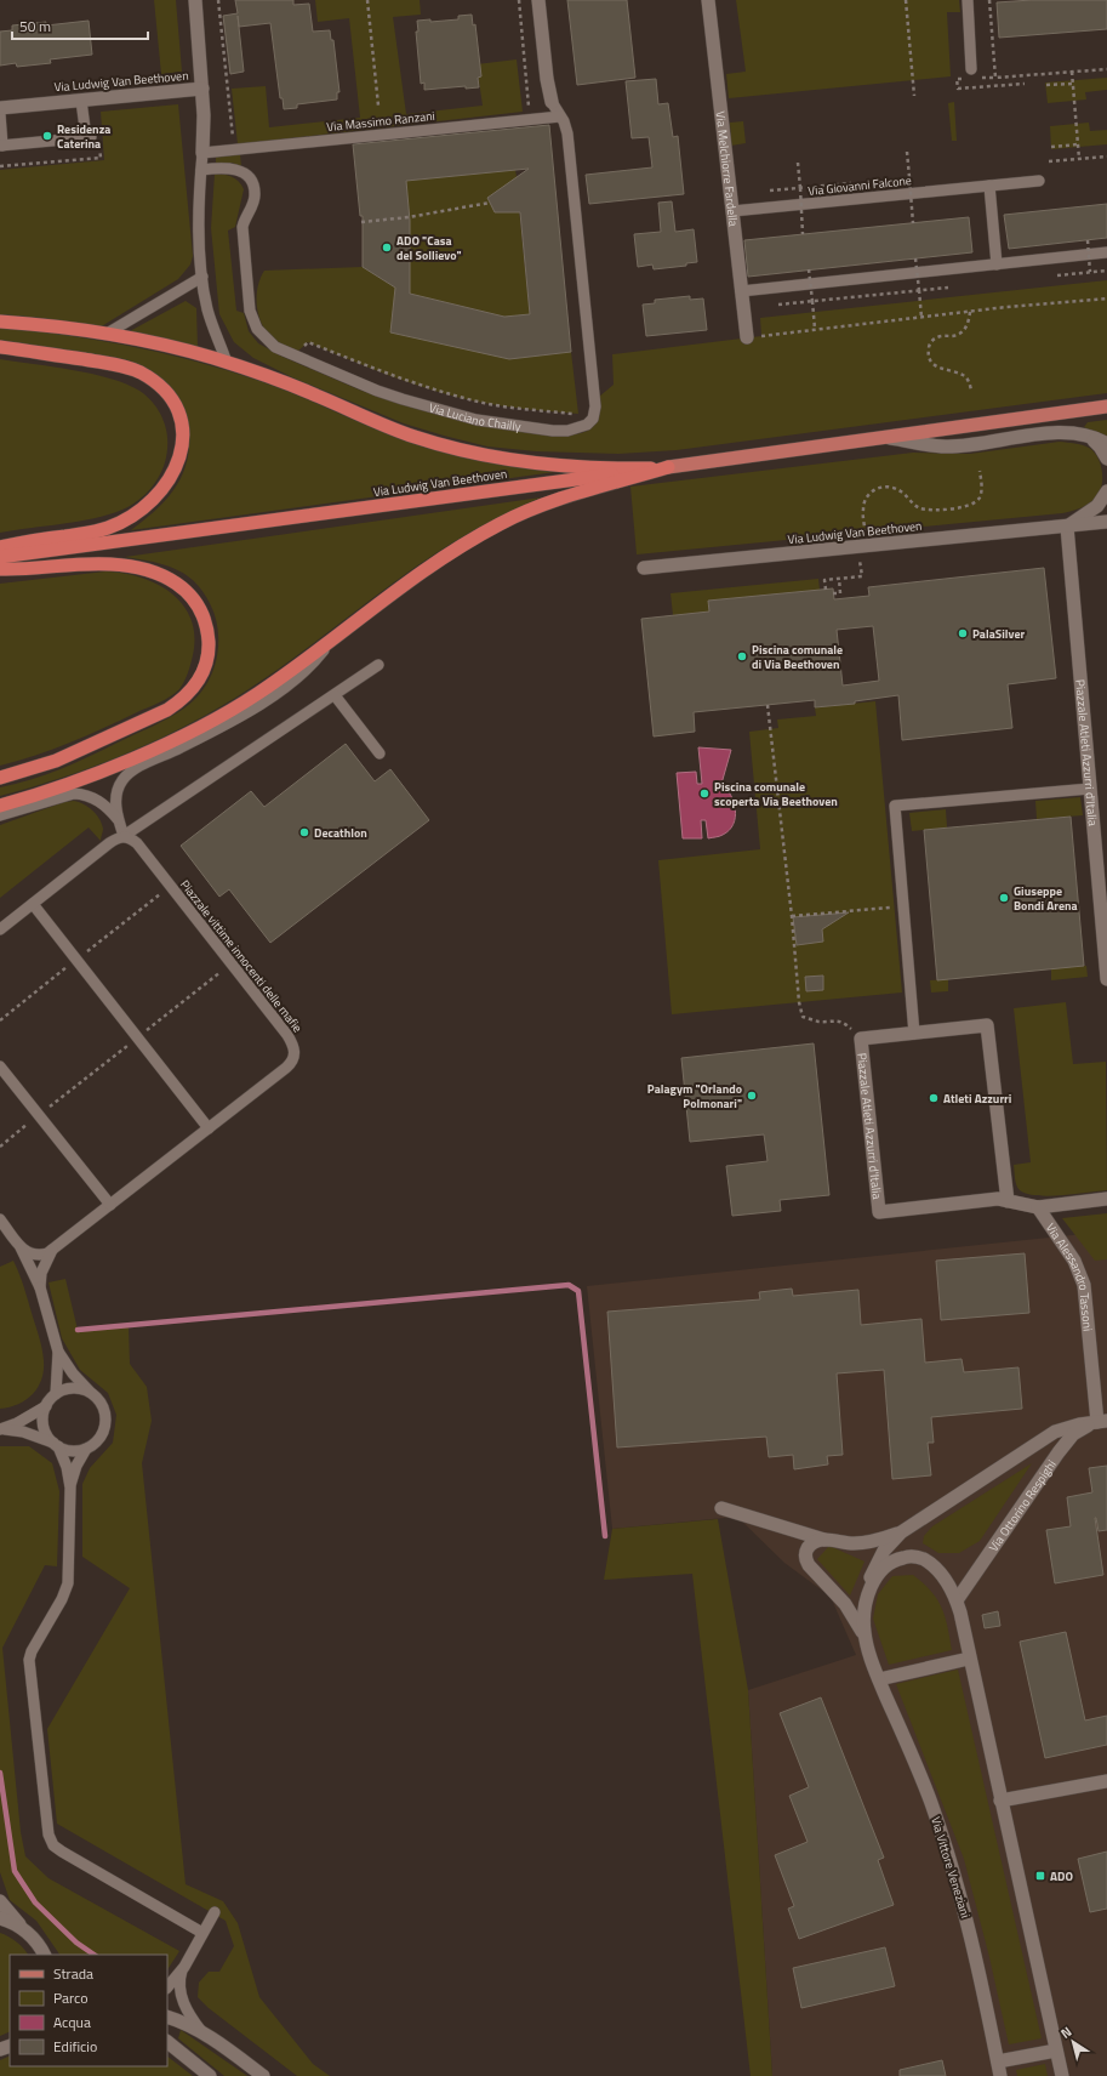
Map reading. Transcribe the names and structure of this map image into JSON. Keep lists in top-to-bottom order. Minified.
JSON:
{"streets":{"highway":["Via Ludwig Van Beethoven"],"street":["Via Melchiorre Fardella","Piazzale Atleti Azzurri d'Italia","Via Alessandro Tassoni","Via Ottorino Respighi","Via Vittore Veneziani"],"lane":["Via Massimo Ranzani","Via Giovanni Falcone","Via Luciano Chailly","Piazzale vittime innocenti delle mafie"]},"crossings":[["Via Ludwig Van Beethoven","Via Massimo Ranzani"],["Via Ludwig Van Beethoven","Via Luciano Chailly"],["Via Ludwig Van Beethoven","Piazzale Atleti Azzurri d'Italia"],["Via Massimo Ranzani","Via Luciano Chailly"],["Via Melchiorre Fardella","Via Giovanni Falcone"],["Piazzale Atleti Azzurri d'Italia","Via Alessandro Tassoni"],["Via Alessandro Tassoni","Via Ottorino Respighi"],["Via Ottorino Respighi","Via Vittore Veneziani"]],"places":{"other":["Residenza Caterina","ADO \"Casa del Sollievo\"","PalaSilver","Piscina comunale di Via Beethoven","Piscina comunale scoperta Via Beethoven","Decathlon","Giuseppe Bondi Arena","Palagym \"Orlando Polmonari\"","Atleti Azzurri"],"transit":["ADO"]},"legend":["Strada","Parco","Acqua","Edificio"],"scale_bar":"50 m","north":"top left"}
